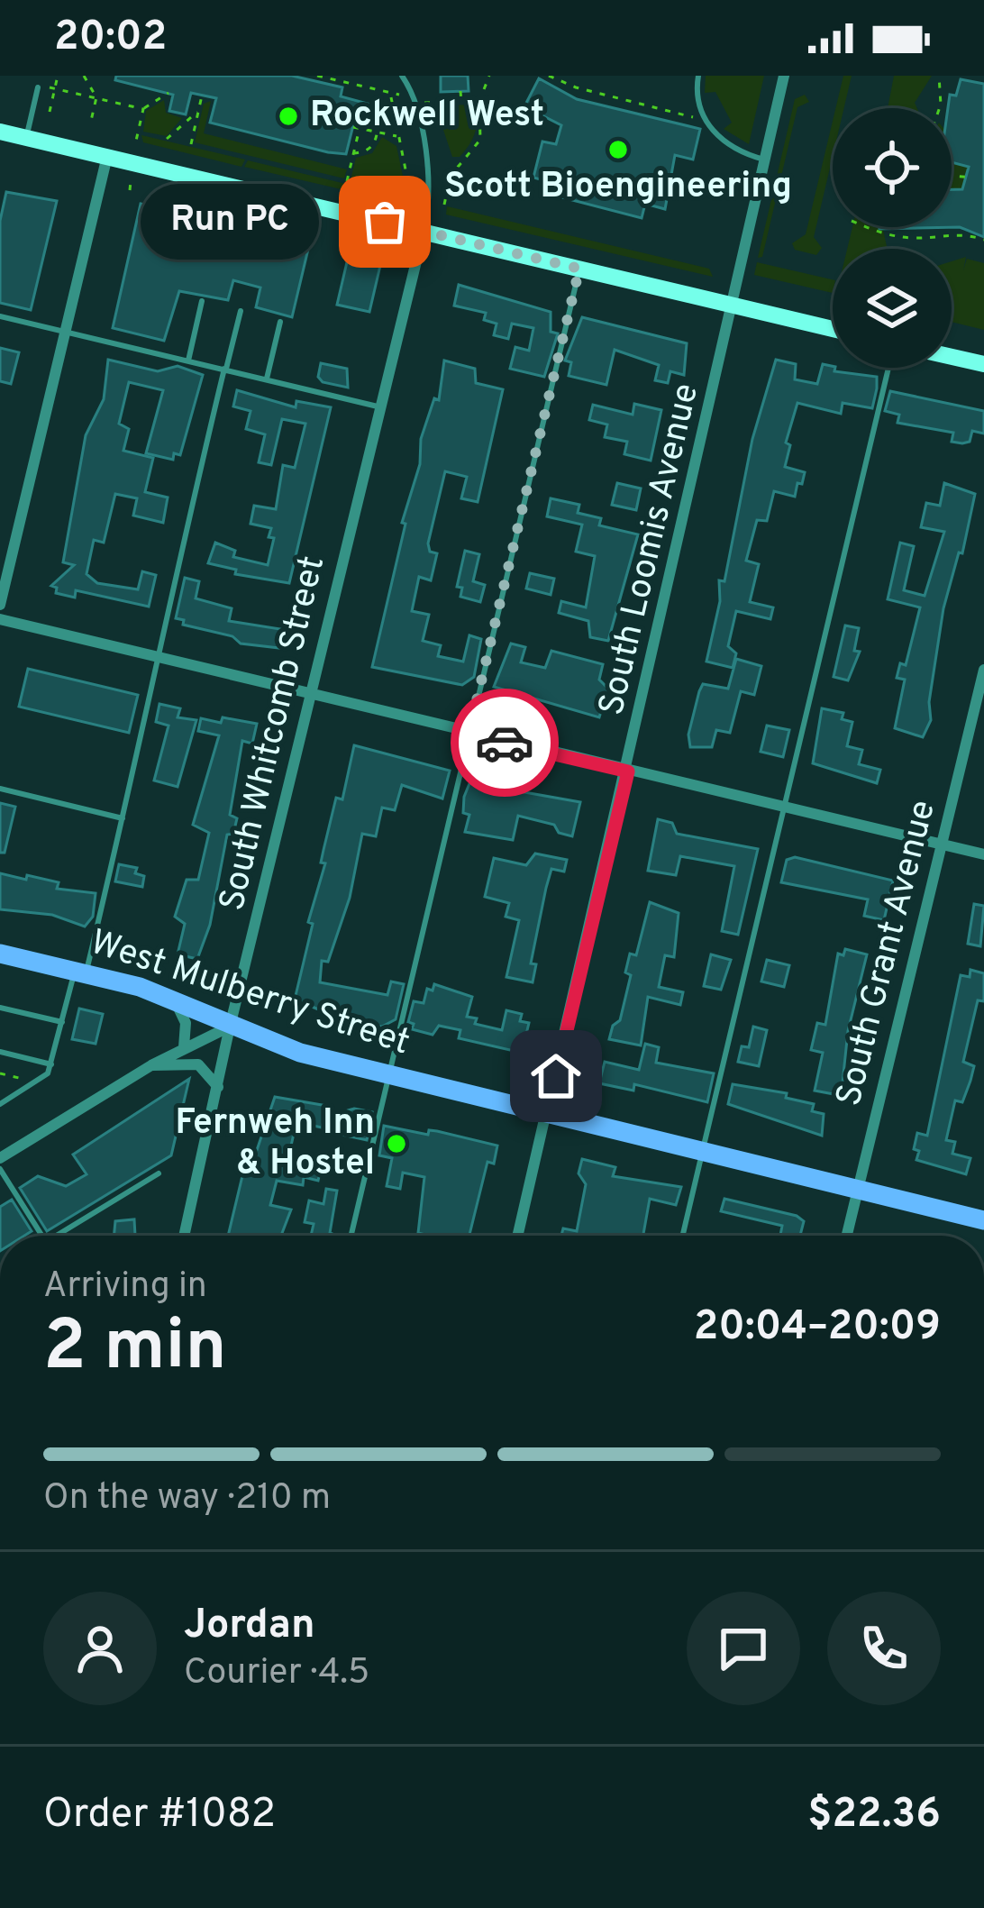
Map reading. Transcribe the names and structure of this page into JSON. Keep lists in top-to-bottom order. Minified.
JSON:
{"streets":{"main road":["West Mulberry Street"],"street":["South Loomis Avenue","South Whitcomb Street","South Grant Avenue"]},"crossings":[["South Loomis Avenue","West Mulberry Street"],["South Whitcomb Street","West Mulberry Street"],["South Grant Avenue","West Mulberry Street"]],"places":["Rockwell West","Scott Bioengineering","Run PC","Fernweh Inn & Hostel"],"page":{"status":"20:02","bubble":"Run PC","heading":["2 min","Arriving in","20:04–20:09"],"panel":["Jordan","Courier · 4.5","Order #1082","$22.36"],"bar":"On the way · 210 m"}}
